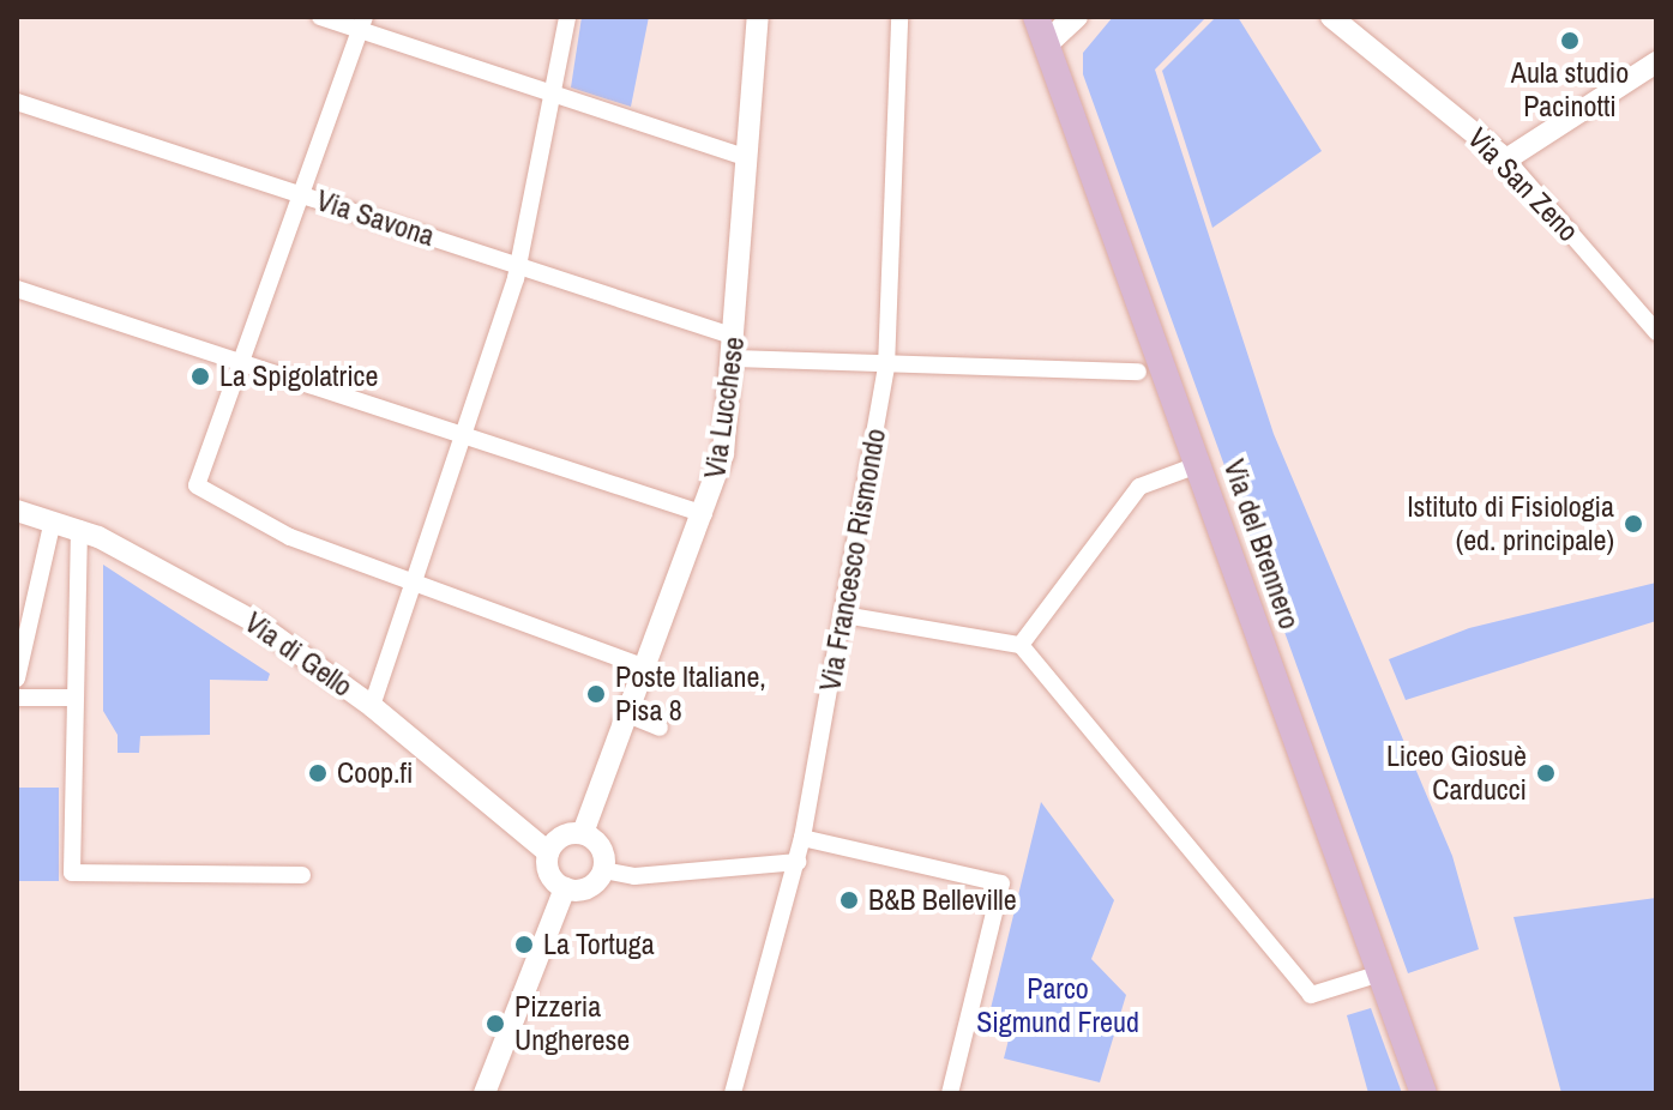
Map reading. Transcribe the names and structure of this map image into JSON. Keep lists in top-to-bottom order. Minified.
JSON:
{"streets":{"main road":["Via del Brennero"],"street":["Via San Zeno","Via Savona","Via Lucchese","Via Francesco Rismondo","Via di Gello"]},"crossings":[["Via Savona","Via Lucchese"],["Via Savona","Via Francesco Rismondo"],["Via Lucchese","Via di Gello"]],"parks":["Parco Sigmund Freud"],"places":["Aula studio Pacinotti","La Spigolatrice","Istituto di Fisiologia (ed. principale)","Poste Italiane, Pisa 8","Coop.fi","Liceo Giosuè Carducci","B&B Belleville","La Tortuga","Pizzeria Ungherese"]}
